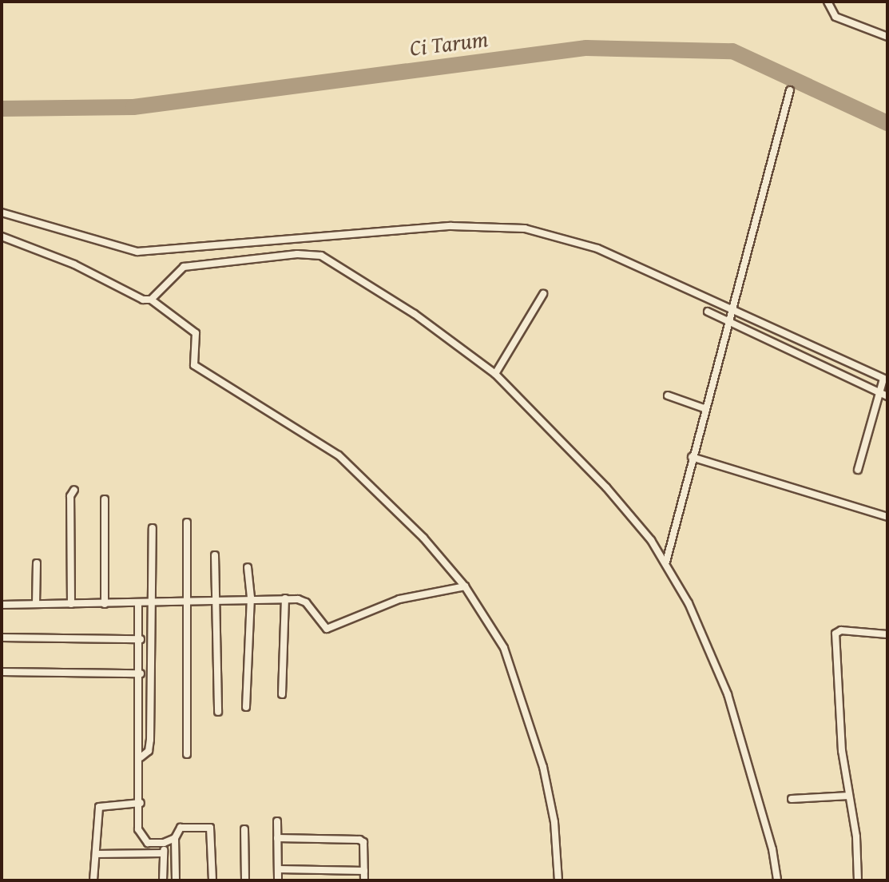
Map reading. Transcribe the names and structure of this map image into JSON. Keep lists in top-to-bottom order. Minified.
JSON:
{"water":["Ci Tarum"]}
